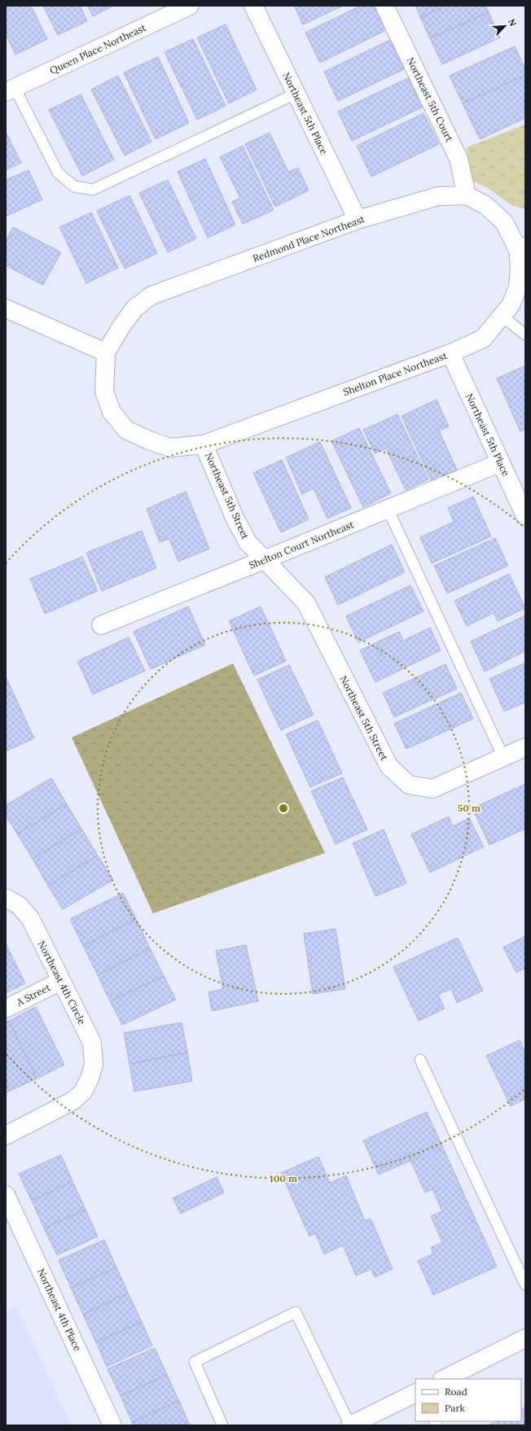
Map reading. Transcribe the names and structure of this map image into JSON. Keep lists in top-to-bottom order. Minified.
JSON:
{"streets":{"street":["Queen Place Northeast","Northeast 5th Court","Northeast 5th Place","Redmond Place Northeast","Shelton Place Northeast","Northeast 5th Street","Shelton Court Northeast","Northeast 4th Circle","A Street","Northeast 4th Place"]},"crossings":[["Northeast 5th Court","Redmond Place Northeast"],["Northeast 5th Place","Redmond Place Northeast"],["Northeast 5th Place","Shelton Place Northeast"],["Northeast 5th Place","Shelton Court Northeast"],["Redmond Place Northeast","Shelton Place Northeast"],["Redmond Place Northeast","Northeast 5th Street"],["Shelton Place Northeast","Northeast 5th Street"],["Northeast 5th Street","Shelton Court Northeast"],["Northeast 4th Circle","A Street"]],"legend":["Road","Park"],"north":"top right","rings":["50 m","100 m"]}
